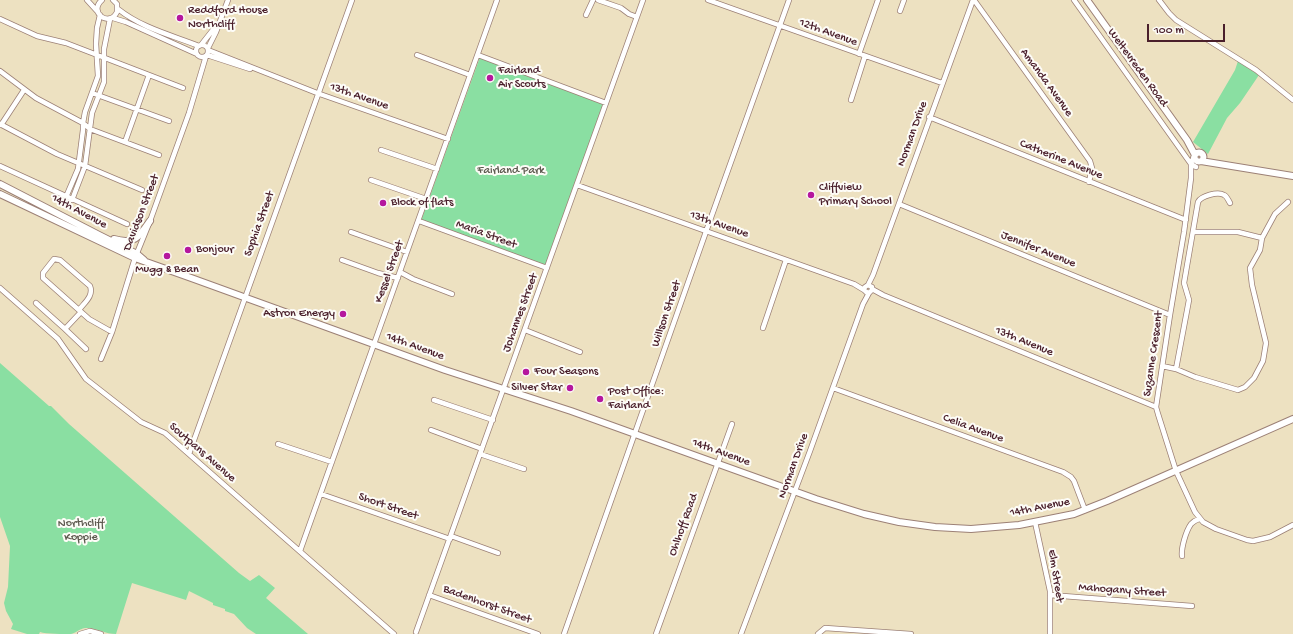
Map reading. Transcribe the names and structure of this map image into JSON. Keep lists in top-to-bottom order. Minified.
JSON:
{"streets":{"main road":["Weltevreden Road","14th Avenue"],"street":["12th Avenue","Amanda Avenue","13th Avenue","Norman Drive","Catherine Avenue","Davidson Street","Sophia Street","Maria Street","Jennifer Avenue","Kessel Street","Johannes Street","Willson Street","Suzanne Crescent","Celia Avenue","Soutpans Avenue","Short Street","Ohlhoff Road","Elm Street","Mahogany Street","Badenhorst Street"]},"crossings":[["12th Avenue","Norman Drive"],["12th Avenue","Willson Street"],["Weltevreden Road","Suzanne Crescent"],["Amanda Avenue","Norman Drive"],["Amanda Avenue","Catherine Avenue"],["13th Avenue","Norman Drive"],["13th Avenue","Davidson Street"],["13th Avenue","Sophia Street"],["13th Avenue","Kessel Street"],["13th Avenue","Johannes Street"],["13th Avenue","Willson Street"],["13th Avenue","Suzanne Crescent"],["Norman Drive","Catherine Avenue"],["Norman Drive","14th Avenue"],["Norman Drive","Jennifer Avenue"],["Norman Drive","Celia Avenue"],["Catherine Avenue","Suzanne Crescent"],["14th Avenue","Davidson Street"],["14th Avenue","Sophia Street"],["14th Avenue","Kessel Street"],["14th Avenue","Johannes Street"],["14th Avenue","Willson Street"],["14th Avenue","Suzanne Crescent"],["14th Avenue","Celia Avenue"],["14th Avenue","Ohlhoff Road"],["14th Avenue","Elm Street"],["Sophia Street","Soutpans Avenue"],["Maria Street","Kessel Street"],["Maria Street","Johannes Street"],["Jennifer Avenue","Suzanne Crescent"],["Kessel Street","Soutpans Avenue"],["Kessel Street","Short Street"],["Johannes Street","Short Street"],["Johannes Street","Badenhorst Street"],["Elm Street","Mahogany Street"]],"parks":["Fairland Park","Northcliff Koppie"],"places":["Reddford House Northcliff","Fairland Air Scouts","Cliffview Primary School","Block of flats","Bonjour","Mugg & Bean","Astron Energy","Four Seasons","Silver Star","Post Office: Fairland"],"scale_bar":"100 m"}
